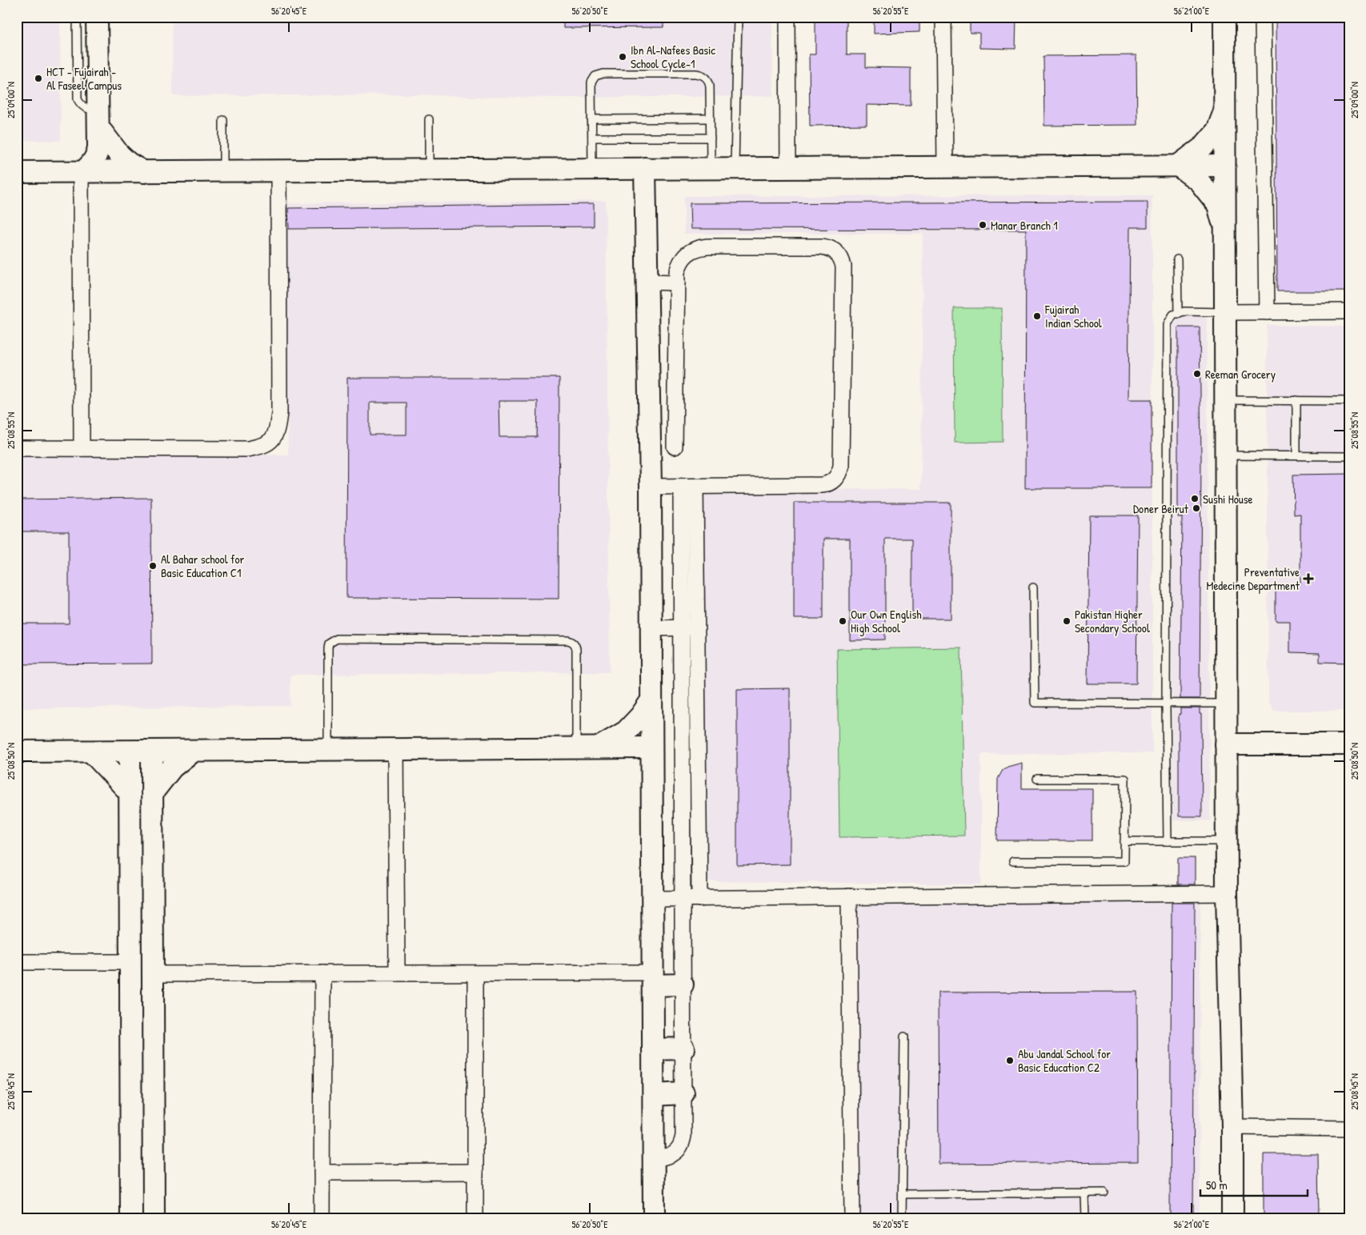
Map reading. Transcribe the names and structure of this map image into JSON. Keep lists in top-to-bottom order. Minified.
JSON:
{"places":{"other":["Ibn Al-Nafees Basic School Cycle-1","HCT - Fujairah - Al Faseel Campus","Manar Branch 1","Fujairah Indian School","Reeman Grocery","Sushi House","Doner Beirut","Al Bahar school for Basic Education C1","Our Own English High School","Pakistan Higher Secondary School","Abu Jandal School for Basic Education C2"],"health":["Preventative Medecine Department"]},"scale_bar":"50 m","coordinates":["56°20'45\"E","56°20'50\"E","56°20'55\"E","56°21'00\"E","25°09'00\"N","25°08'55\"N","25°08'50\"N","25°08'45\"N"]}
